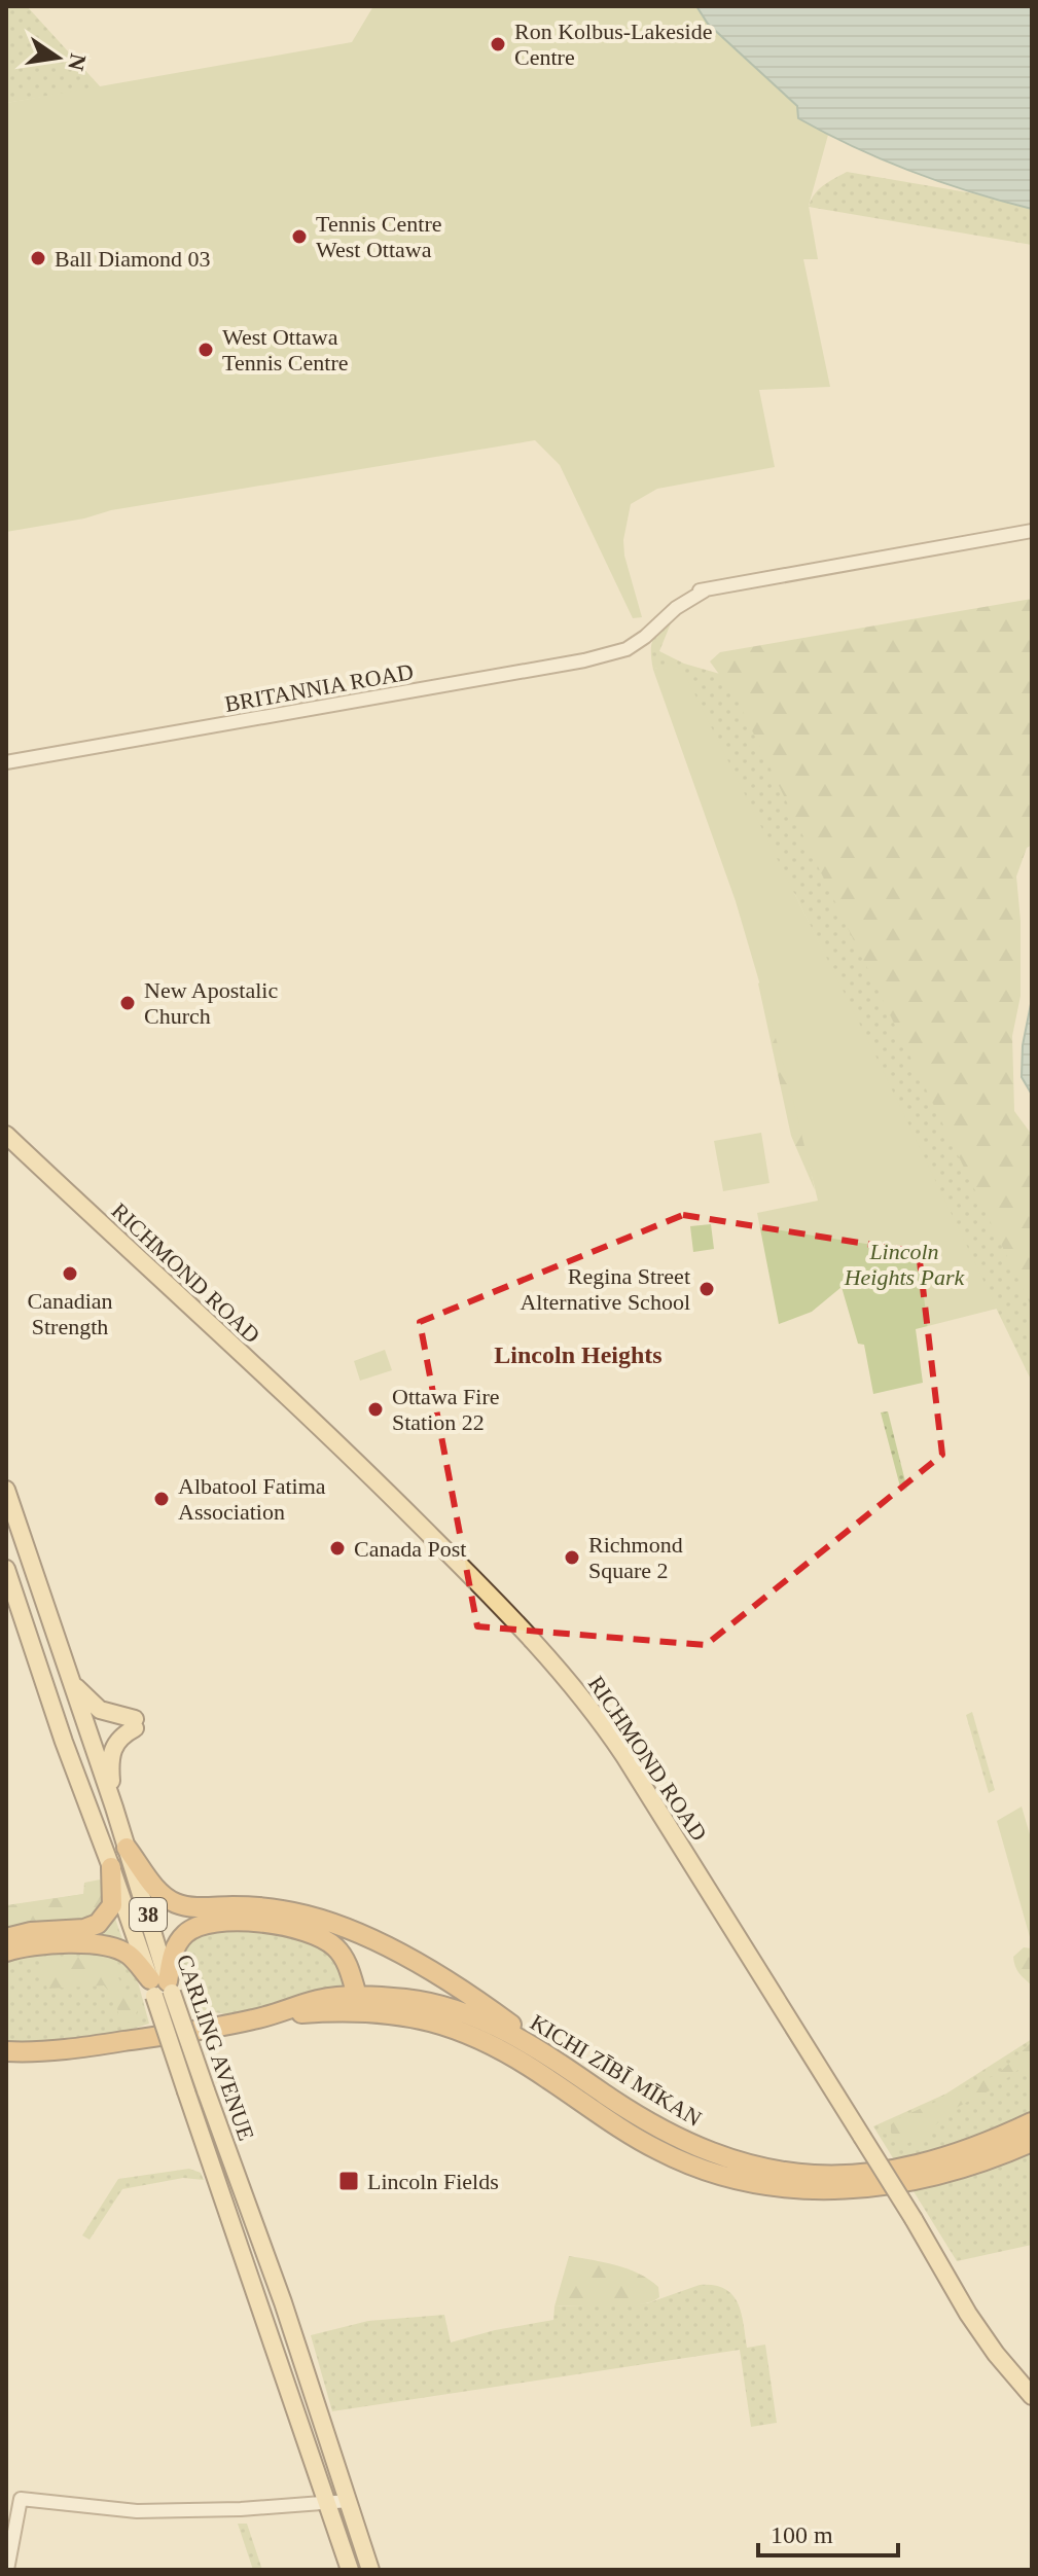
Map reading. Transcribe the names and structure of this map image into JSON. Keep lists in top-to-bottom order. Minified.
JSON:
{"streets":{"highway":["KICHI ZĪBĪ MĪKAN"],"main road":["RICHMOND ROAD","38","CARLING AVENUE"],"street":["BRITANNIA ROAD"]},"districts":["Lincoln Heights"],"parks":["Lincoln Heights Park"],"places":{"other":["Ron Kolbus-Lakeside Centre","Tennis Centre West Ottawa","Ball Diamond 03","West Ottawa Tennis Centre","New Apostalic Church","Canadian Strength","Regina Street Alternative School","Ottawa Fire Station 22","Albatool Fatima Association","Canada Post","Richmond Square 2"],"transit":["Lincoln Fields"]},"scale_bar":"100 m","north":"right"}
